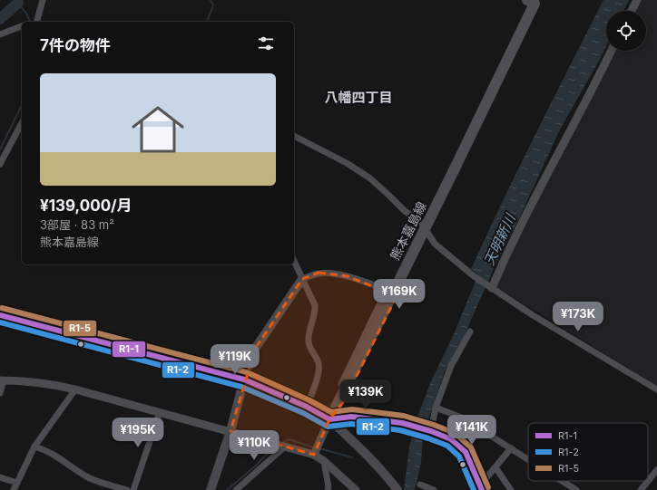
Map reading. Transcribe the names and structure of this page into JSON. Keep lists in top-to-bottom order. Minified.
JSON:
{"streets":{"main road":["熊本嘉島線"]},"districts":["八幡四丁目"],"water":["天明新川"],"lines":["transit line R1-5","transit line R1-1","transit line R1-2"],"legend":["R1-1","R1-2","R1-5"],"page":{"heading":"7件の物件","list":[{"name":"¥139,000/月","note":"3部屋 · 83 m² · 熊本嘉島線"}],"price":["¥169K","¥173K","¥119K","¥139K","¥141K","¥195K","¥110K"]}}
